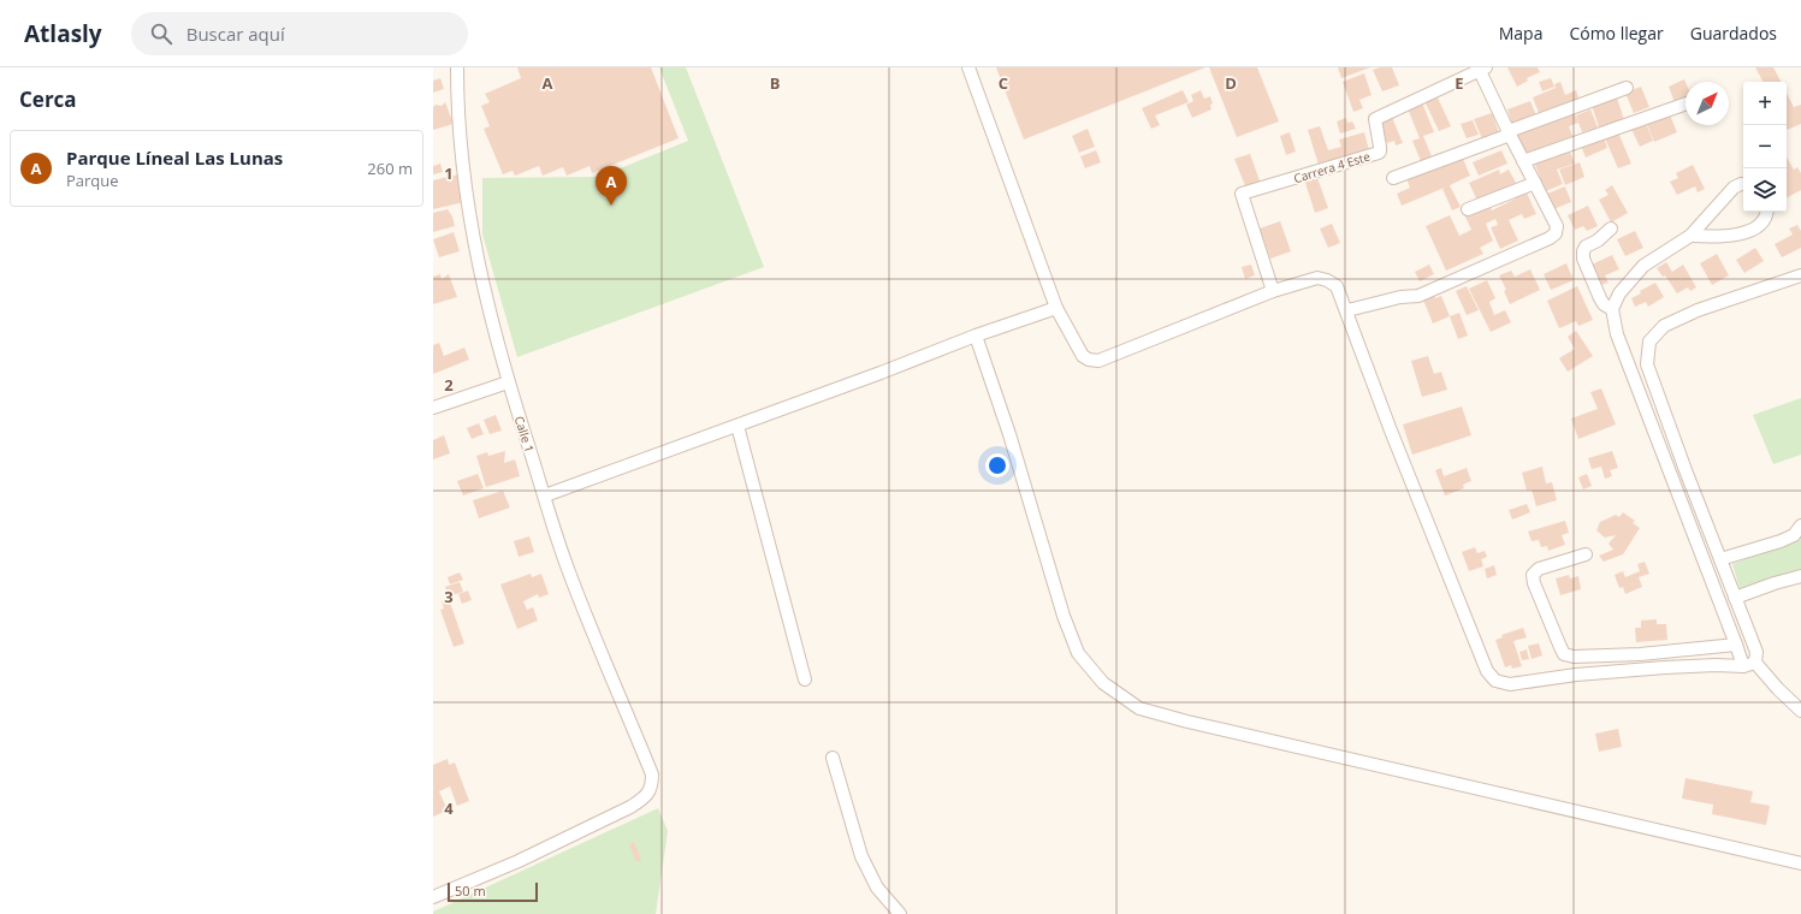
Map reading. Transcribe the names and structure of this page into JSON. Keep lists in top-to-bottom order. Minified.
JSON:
{"streets":{"street":["Carrera 4 Este","Calle 1"]},"scale_bar":"50 m","north":"top right","page":{"header":"Atlasly","search":"Buscar aquí","nav":["Mapa","Cómo llegar","Guardados"],"heading":"Cerca","map_buttons":["+","−"],"list":[{"mark":"A","name":"Parque Líneal Las Lunas","note":"Parque","value":"260 m"}],"pins":"A","scale":"50 m"},"grid":{"columns":["A","B","C","D","E"],"rows":["1","2","3","4"]}}
